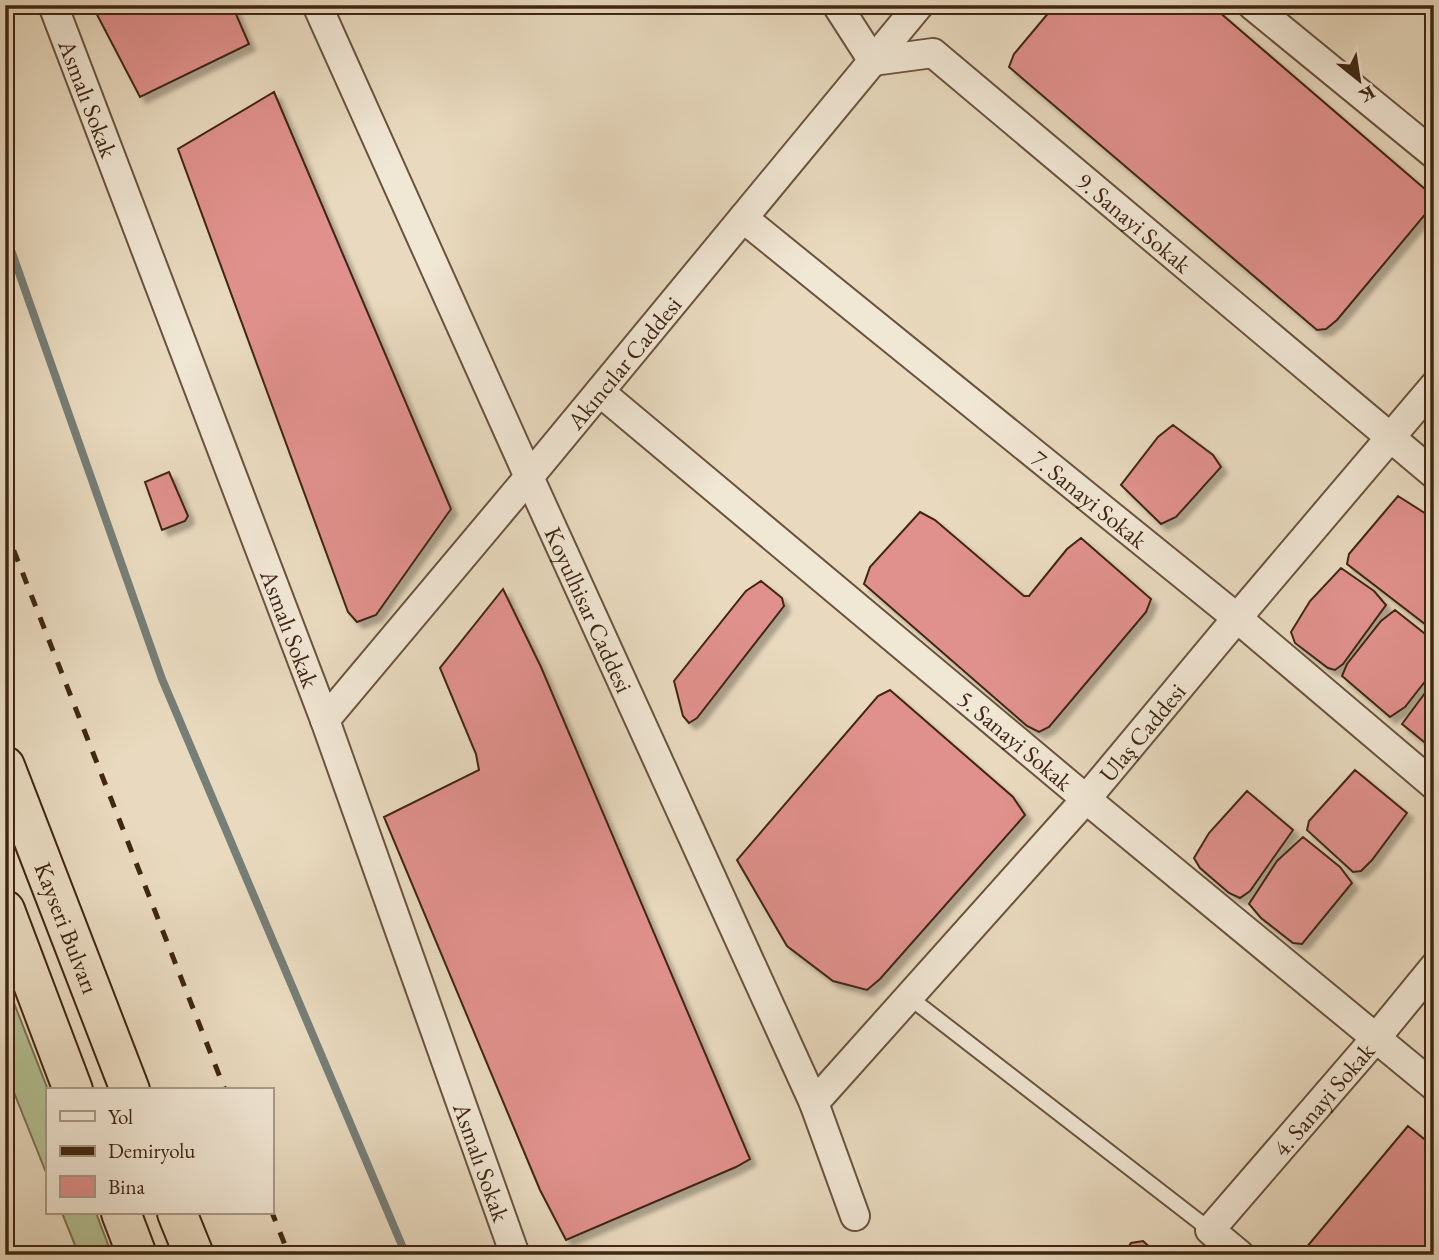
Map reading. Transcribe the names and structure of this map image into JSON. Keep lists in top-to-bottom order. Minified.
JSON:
{"streets":{"highway":["Kayseri Bulvarı"],"street":["Asmalı Sokak","9. Sanayi Sokak","Akıncılar Caddesi","7. Sanayi Sokak","Koyulhisar Caddesi","Ulaş Caddesi","5. Sanayi Sokak","4. Sanayi Sokak"]},"crossings":[["Asmalı Sokak","Akıncılar Caddesi"],["9. Sanayi Sokak","Akıncılar Caddesi"],["9. Sanayi Sokak","Ulaş Caddesi"],["Akıncılar Caddesi","7. Sanayi Sokak"],["Akıncılar Caddesi","Koyulhisar Caddesi"],["Akıncılar Caddesi","5. Sanayi Sokak"],["7. Sanayi Sokak","Ulaş Caddesi"],["Koyulhisar Caddesi","Ulaş Caddesi"],["Ulaş Caddesi","5. Sanayi Sokak"],["5. Sanayi Sokak","4. Sanayi Sokak"]],"legend":["Yol","Demiryolu","Bina"],"north":"bottom right"}
